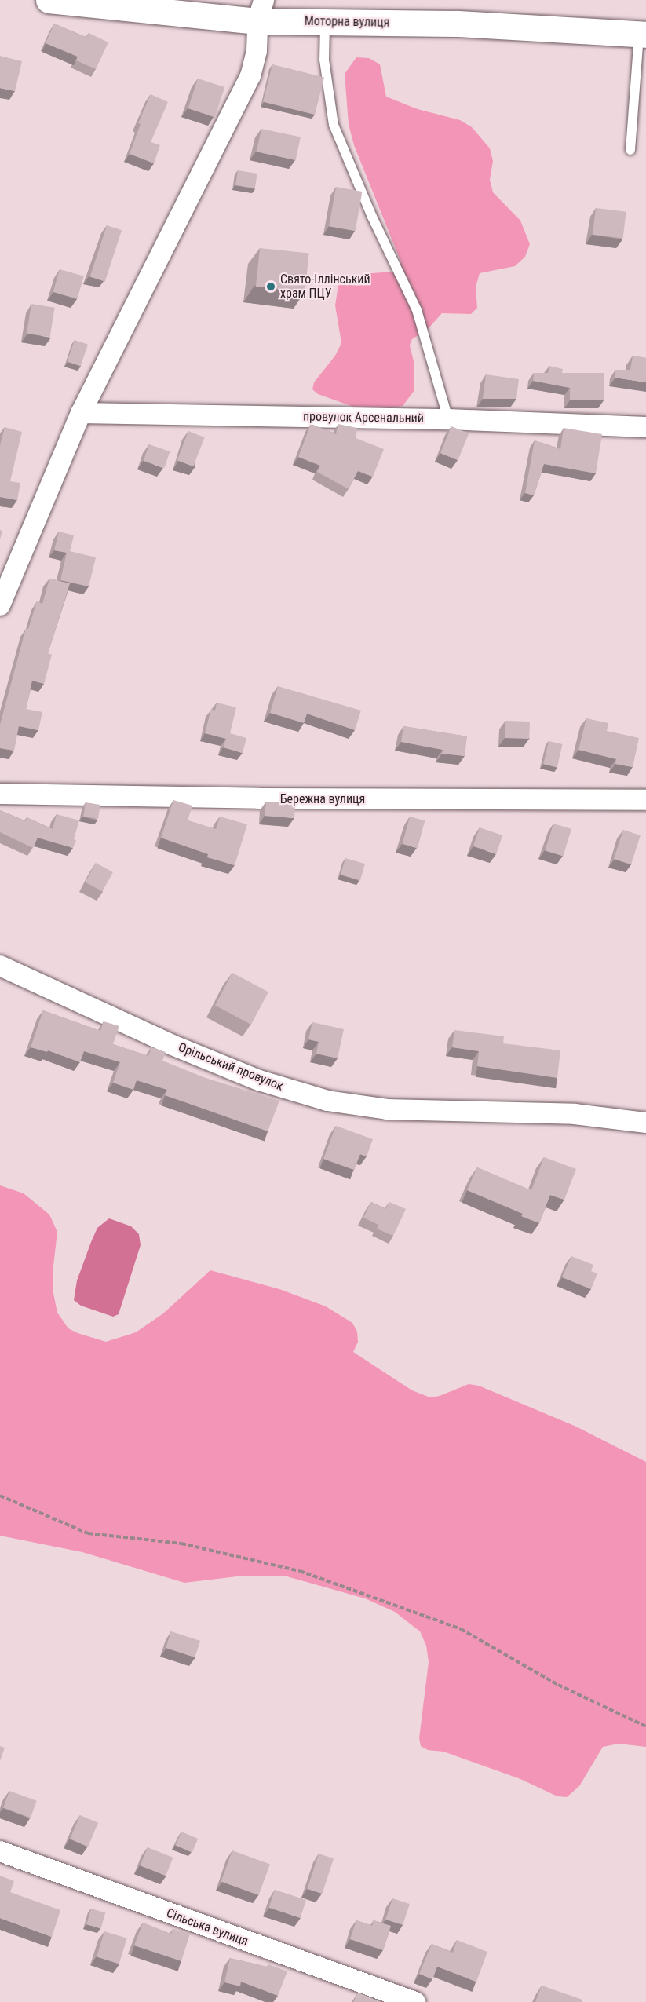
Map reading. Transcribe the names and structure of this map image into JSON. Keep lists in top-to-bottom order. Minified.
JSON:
{"streets":{"street":["Моторна вулиця","провулок Арсенальний","Бережна вулиця","Орільський провулок","Сільська вулиця"]},"places":["Свято-Іллінський храм ПЦУ"]}
